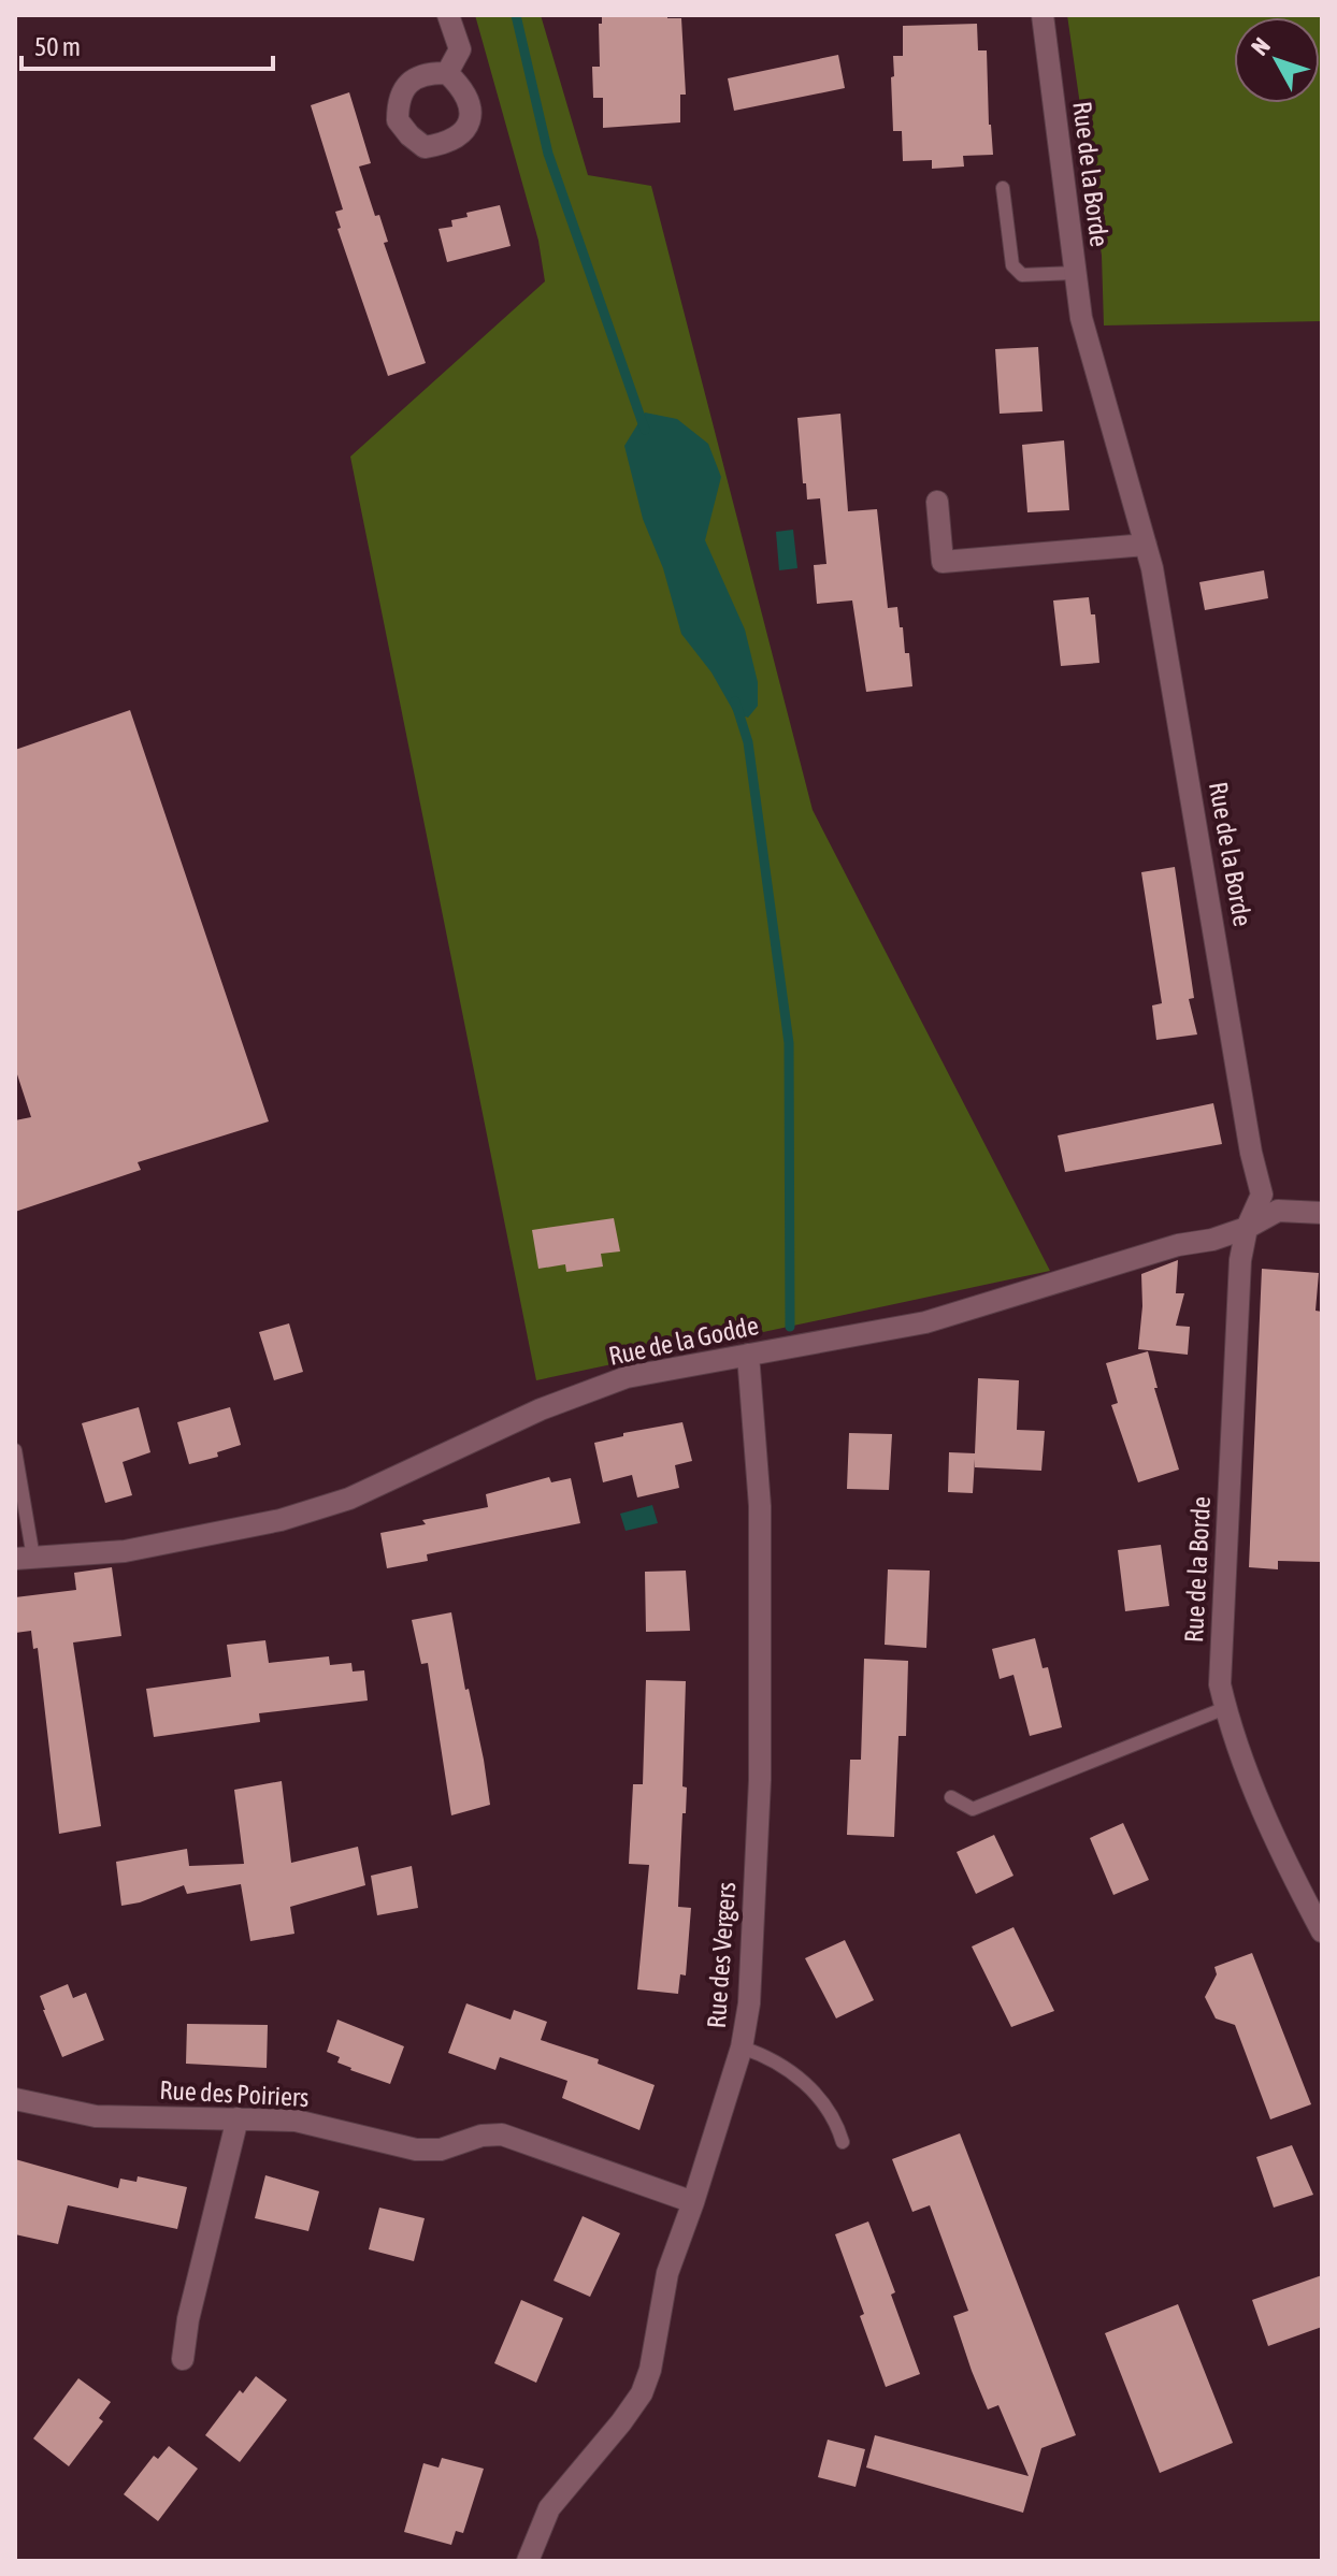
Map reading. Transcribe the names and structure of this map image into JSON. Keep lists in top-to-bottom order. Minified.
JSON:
{"streets":{"street":["Rue de la Borde","Rue de la Godde","Rue des Vergers","Rue des Poiriers"]},"crossings":[["Rue de la Borde","Rue de la Godde"],["Rue de la Godde","Rue des Vergers"],["Rue des Vergers","Rue des Poiriers"]],"scale_bar":"50 m","north":"top left"}
